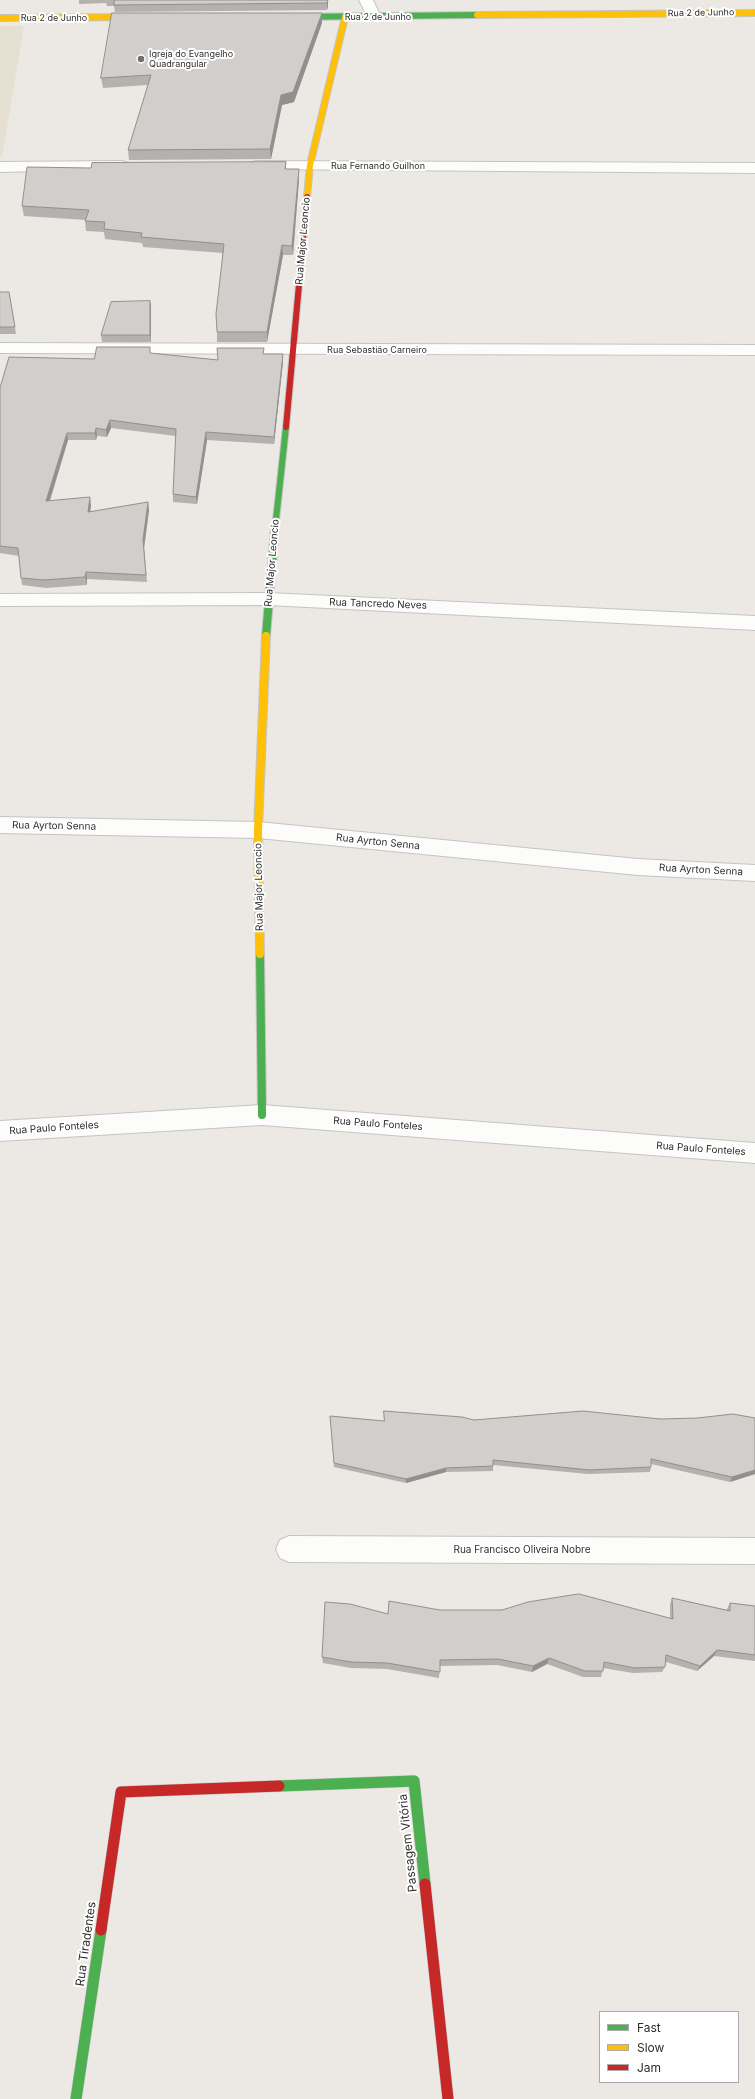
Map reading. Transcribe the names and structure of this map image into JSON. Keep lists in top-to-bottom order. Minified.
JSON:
{"streets":{"street":["Rua 2 de Junho","Rua Fernando Guilhon","Rua Major Leoncio","Rua Sebastião Carneiro","Rua Tancredo Neves","Rua Ayrton Senna","Rua Paulo Fonteles","Rua Francisco Oliveira Nobre","Passagem Vitória","Rua Tiradentes"]},"crossings":[["Rua 2 de Junho","Rua Major Leoncio"],["Rua Fernando Guilhon","Rua Major Leoncio"],["Rua Major Leoncio","Rua Sebastião Carneiro"],["Rua Major Leoncio","Rua Tancredo Neves"],["Rua Major Leoncio","Rua Ayrton Senna"],["Rua Major Leoncio","Rua Paulo Fonteles"],["Passagem Vitória","Rua Tiradentes"]],"places":["Igreja do Evangelho Quadrangular"],"legend":["Fast","Slow","Jam"]}
